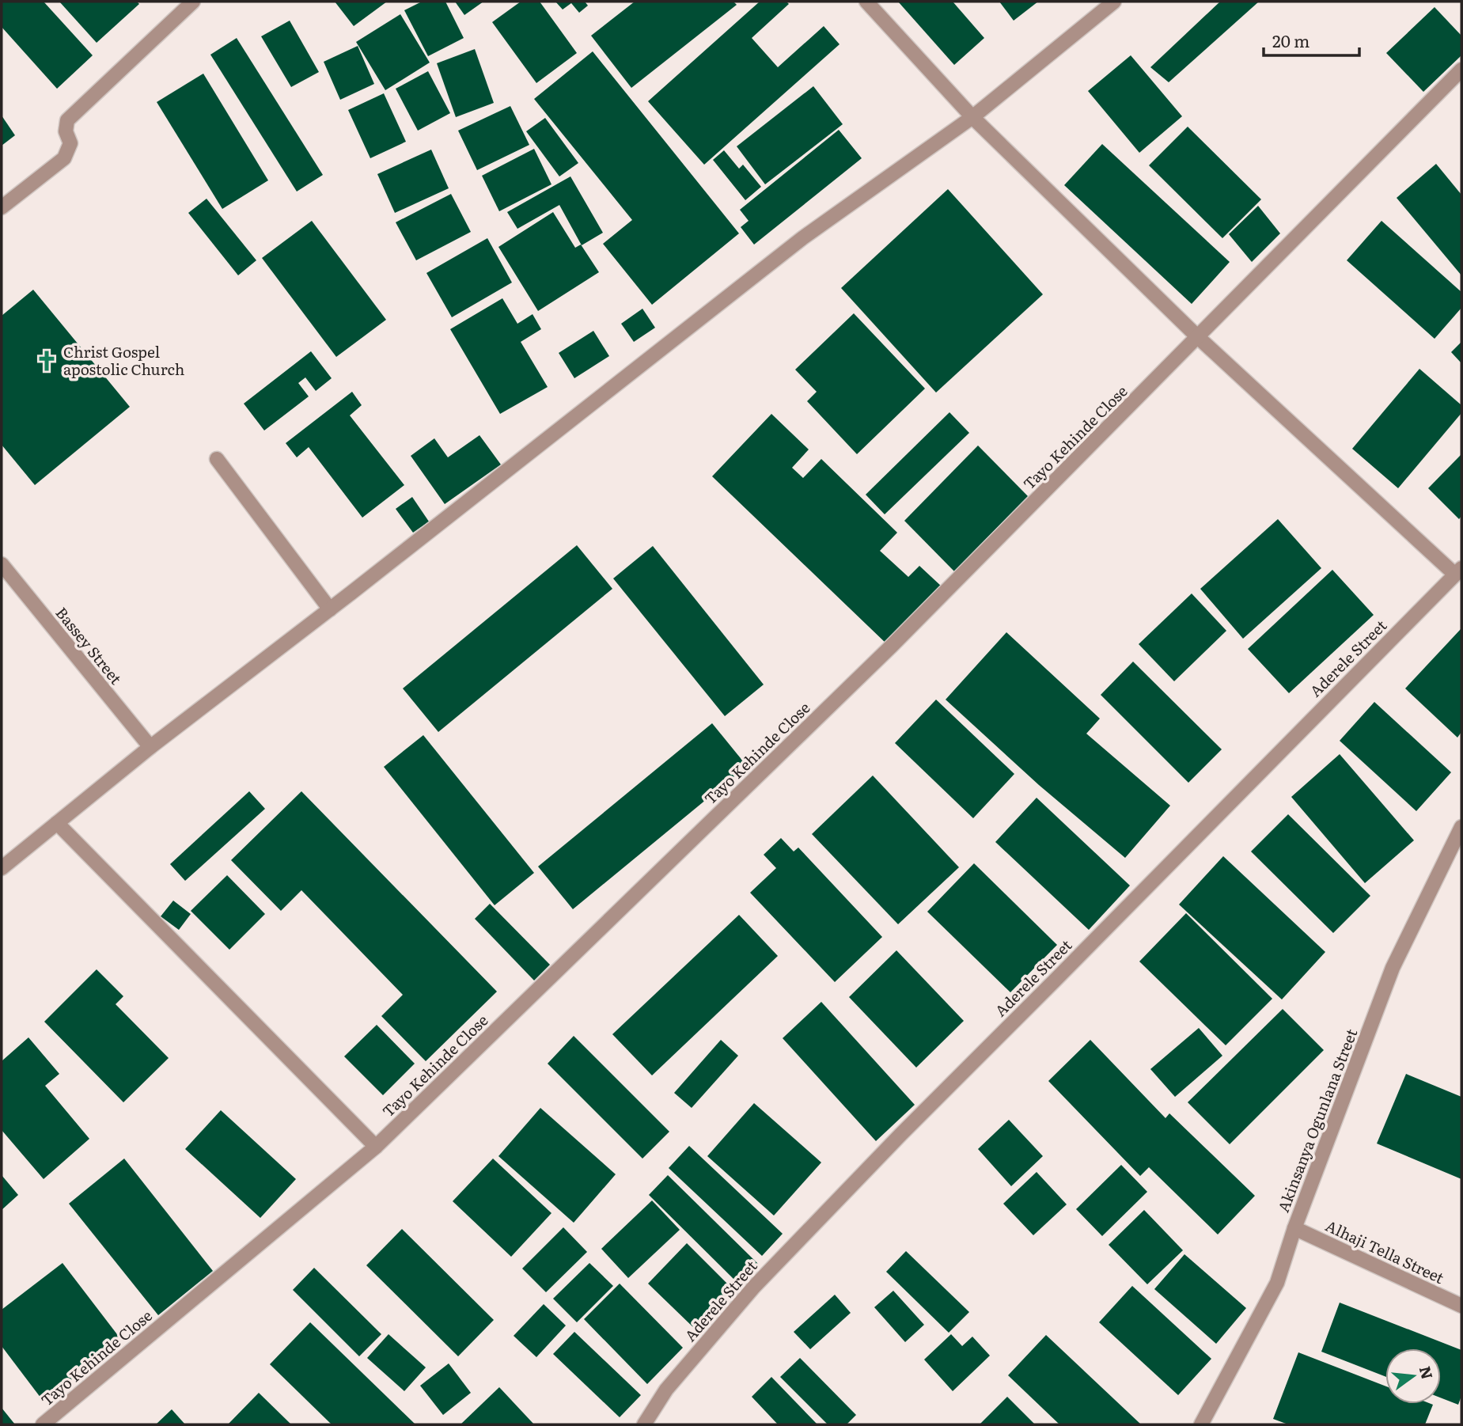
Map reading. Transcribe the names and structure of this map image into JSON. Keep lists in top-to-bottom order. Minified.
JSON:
{"streets":{"street":["Tayo Kehinde Close","Bassey Street","Aderele Street","Akinsanya Ogunlana Street","Alhaji Tella Street"]},"crossings":[["Akinsanya Ogunlana Street","Alhaji Tella Street"]],"places":{"church":["Christ Gospel apostolic Church"]},"scale_bar":"20 m","north":"right"}
